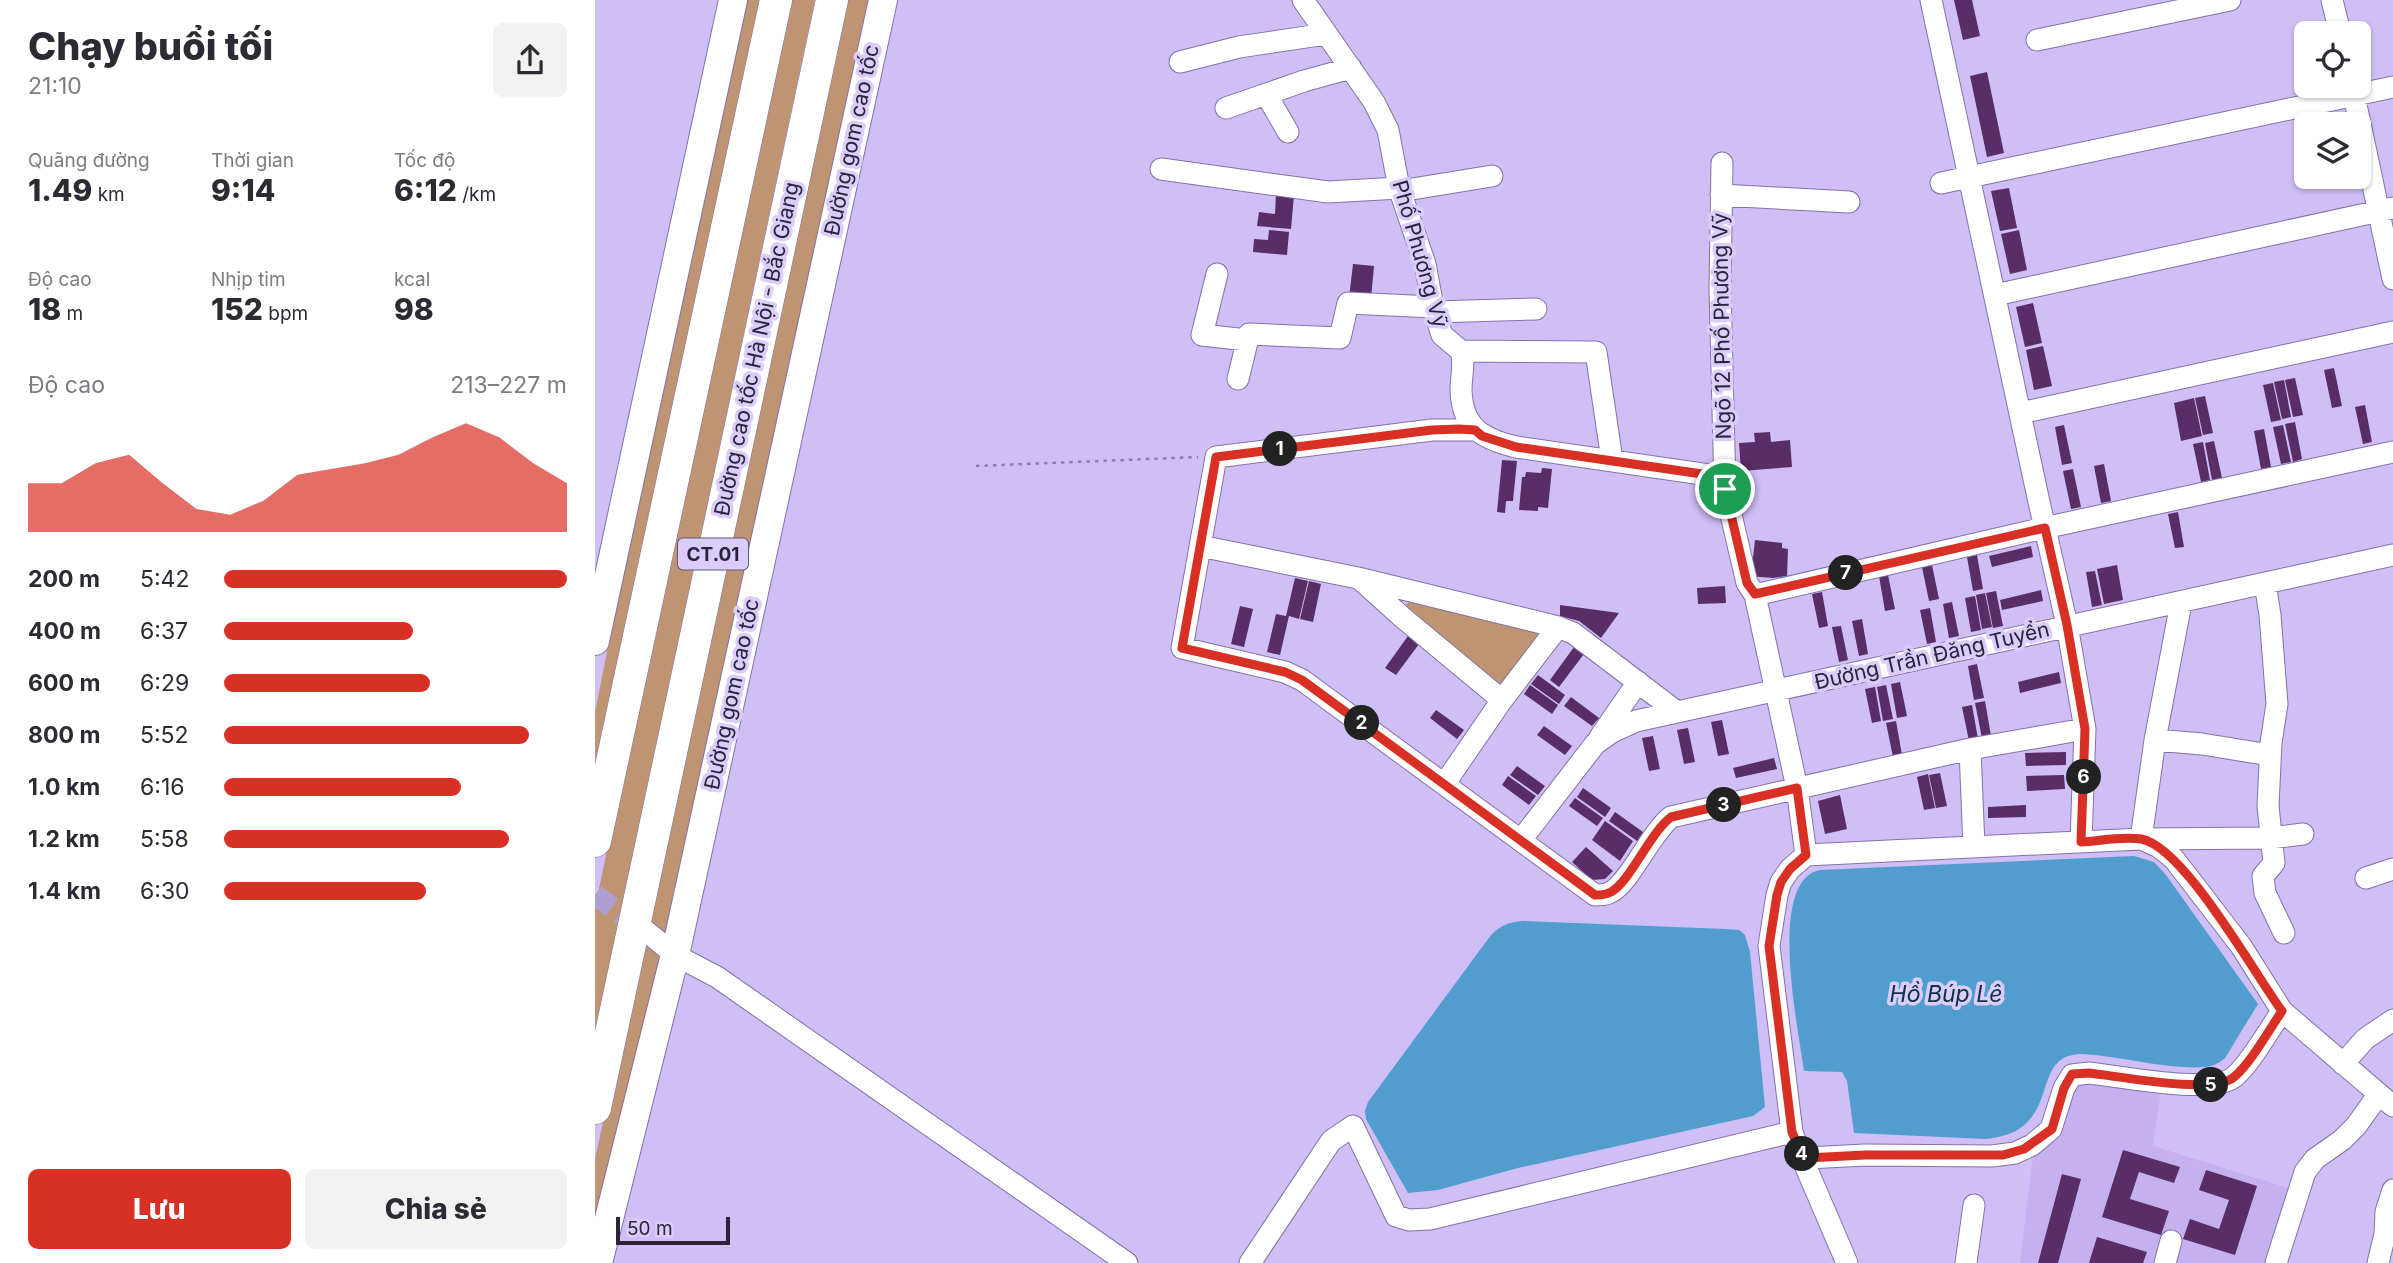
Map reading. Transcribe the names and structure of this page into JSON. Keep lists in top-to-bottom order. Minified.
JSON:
{"streets":{"highway":["Đường cao tốc Hà Nội - Bắc Giang","CT.01"],"main road":["Đường gom cao tốc"],"street":["Phố Phương Vỹ","Ngõ 12 Phố Phương Vỹ","Đường Trần Đăng Tuyển"]},"water":["Hồ Búp Lê"],"scale_bar":"50 m","page":{"heading":["Chạy buổi tối","21:10"],"stats":[["Quãng đường","1.49 km"],["Thời gian","9:14"],["Tốc độ","6:12 /km"],["Độ cao","18 m"],["Nhịp tim","152 bpm"],["kcal","98"]],"chart":["Độ cao","213–227 m"],"pins":["1","7","2","6","3","5","4"],"list":[{"name":"200 m","note":"5:42"},{"name":"400 m","note":"6:37"},{"name":"600 m","note":"6:29"},{"name":"800 m","note":"5:52"},{"name":"1.0 km","note":"6:16"},{"name":"1.2 km","note":"5:58"},{"name":"1.4 km","note":"6:30"}],"buttons":["Lưu","Chia sẻ"],"scale":"50 m"}}
